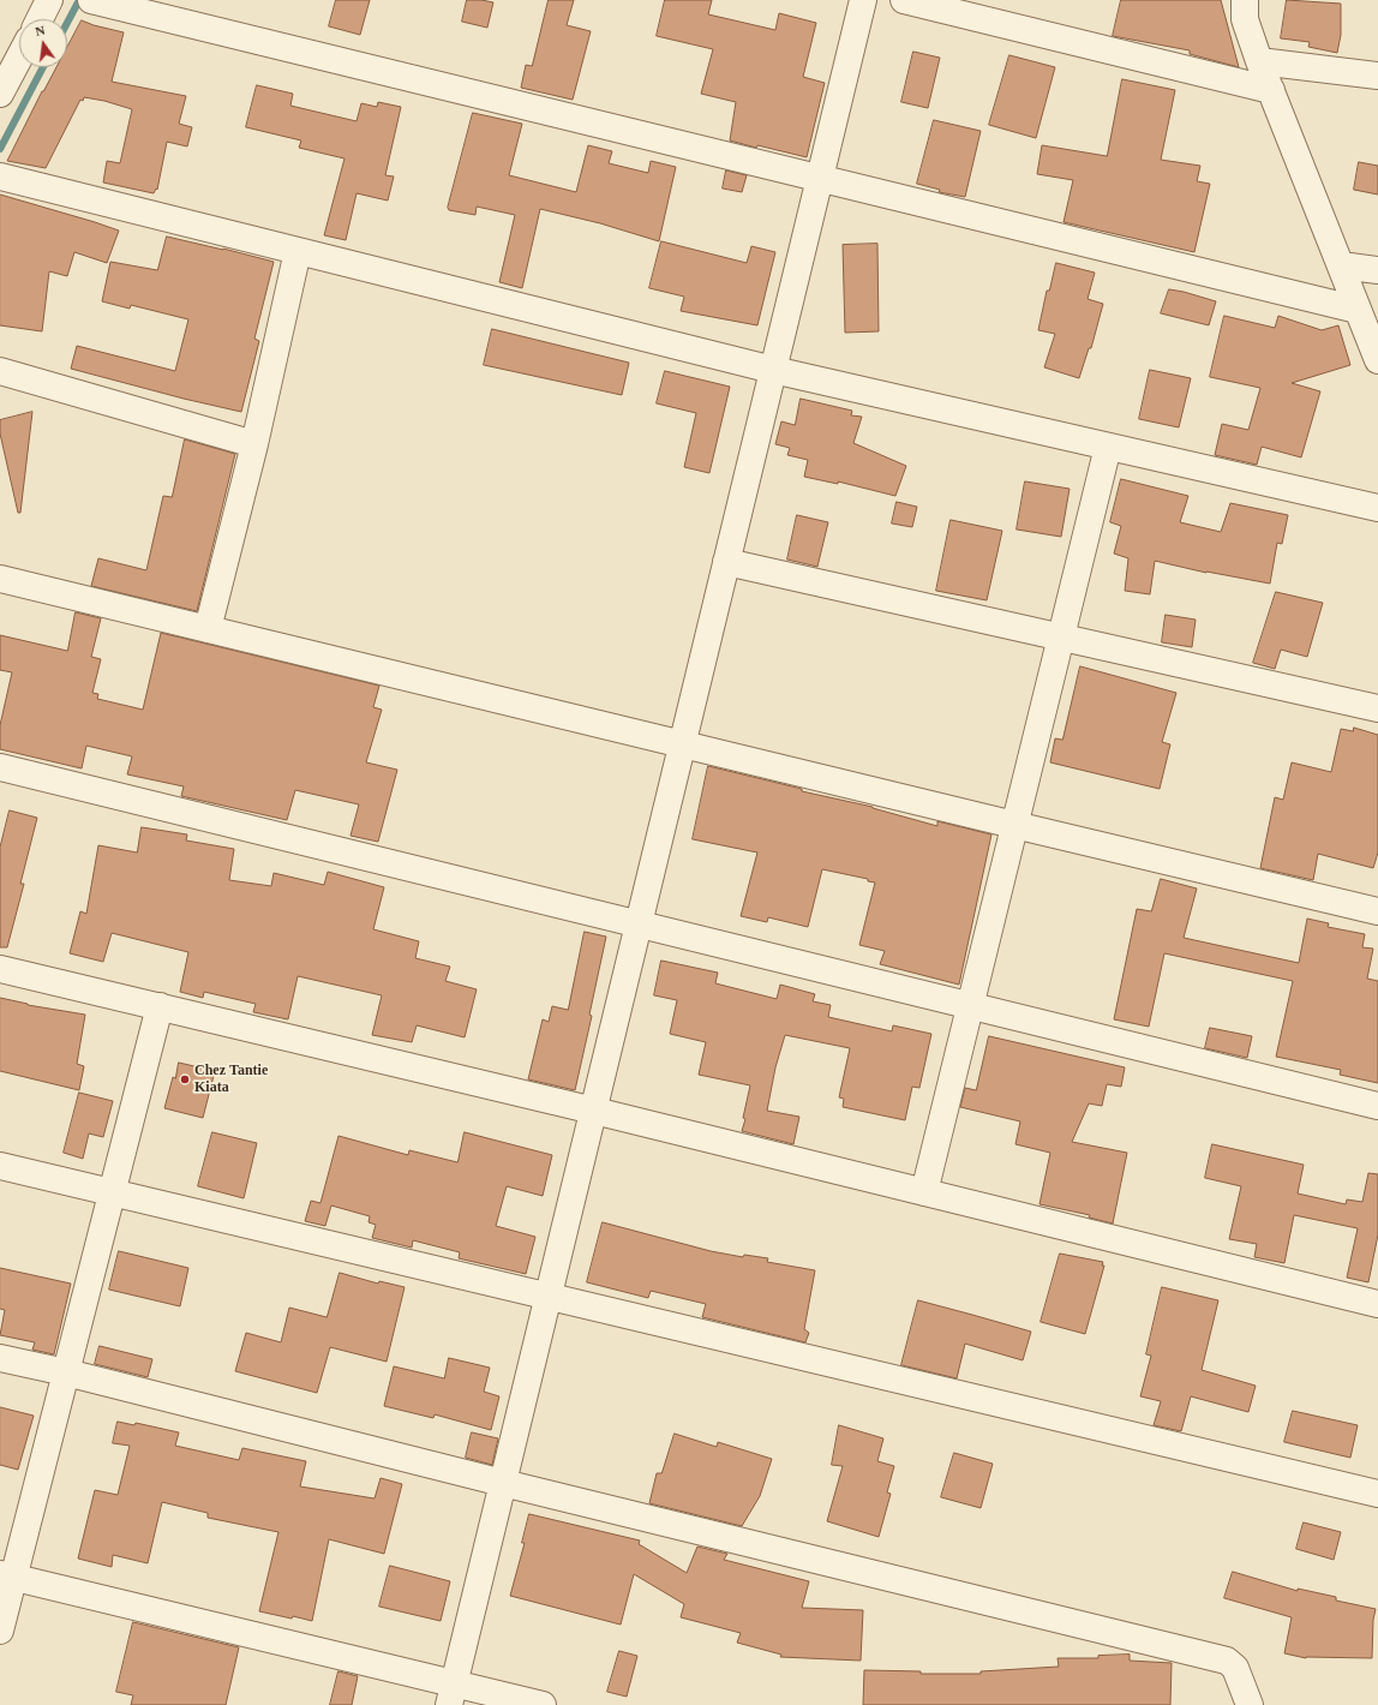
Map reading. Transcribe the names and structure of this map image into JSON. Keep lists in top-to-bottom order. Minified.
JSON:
{"places":["Chez Tantie Kiata"],"north":"top"}
